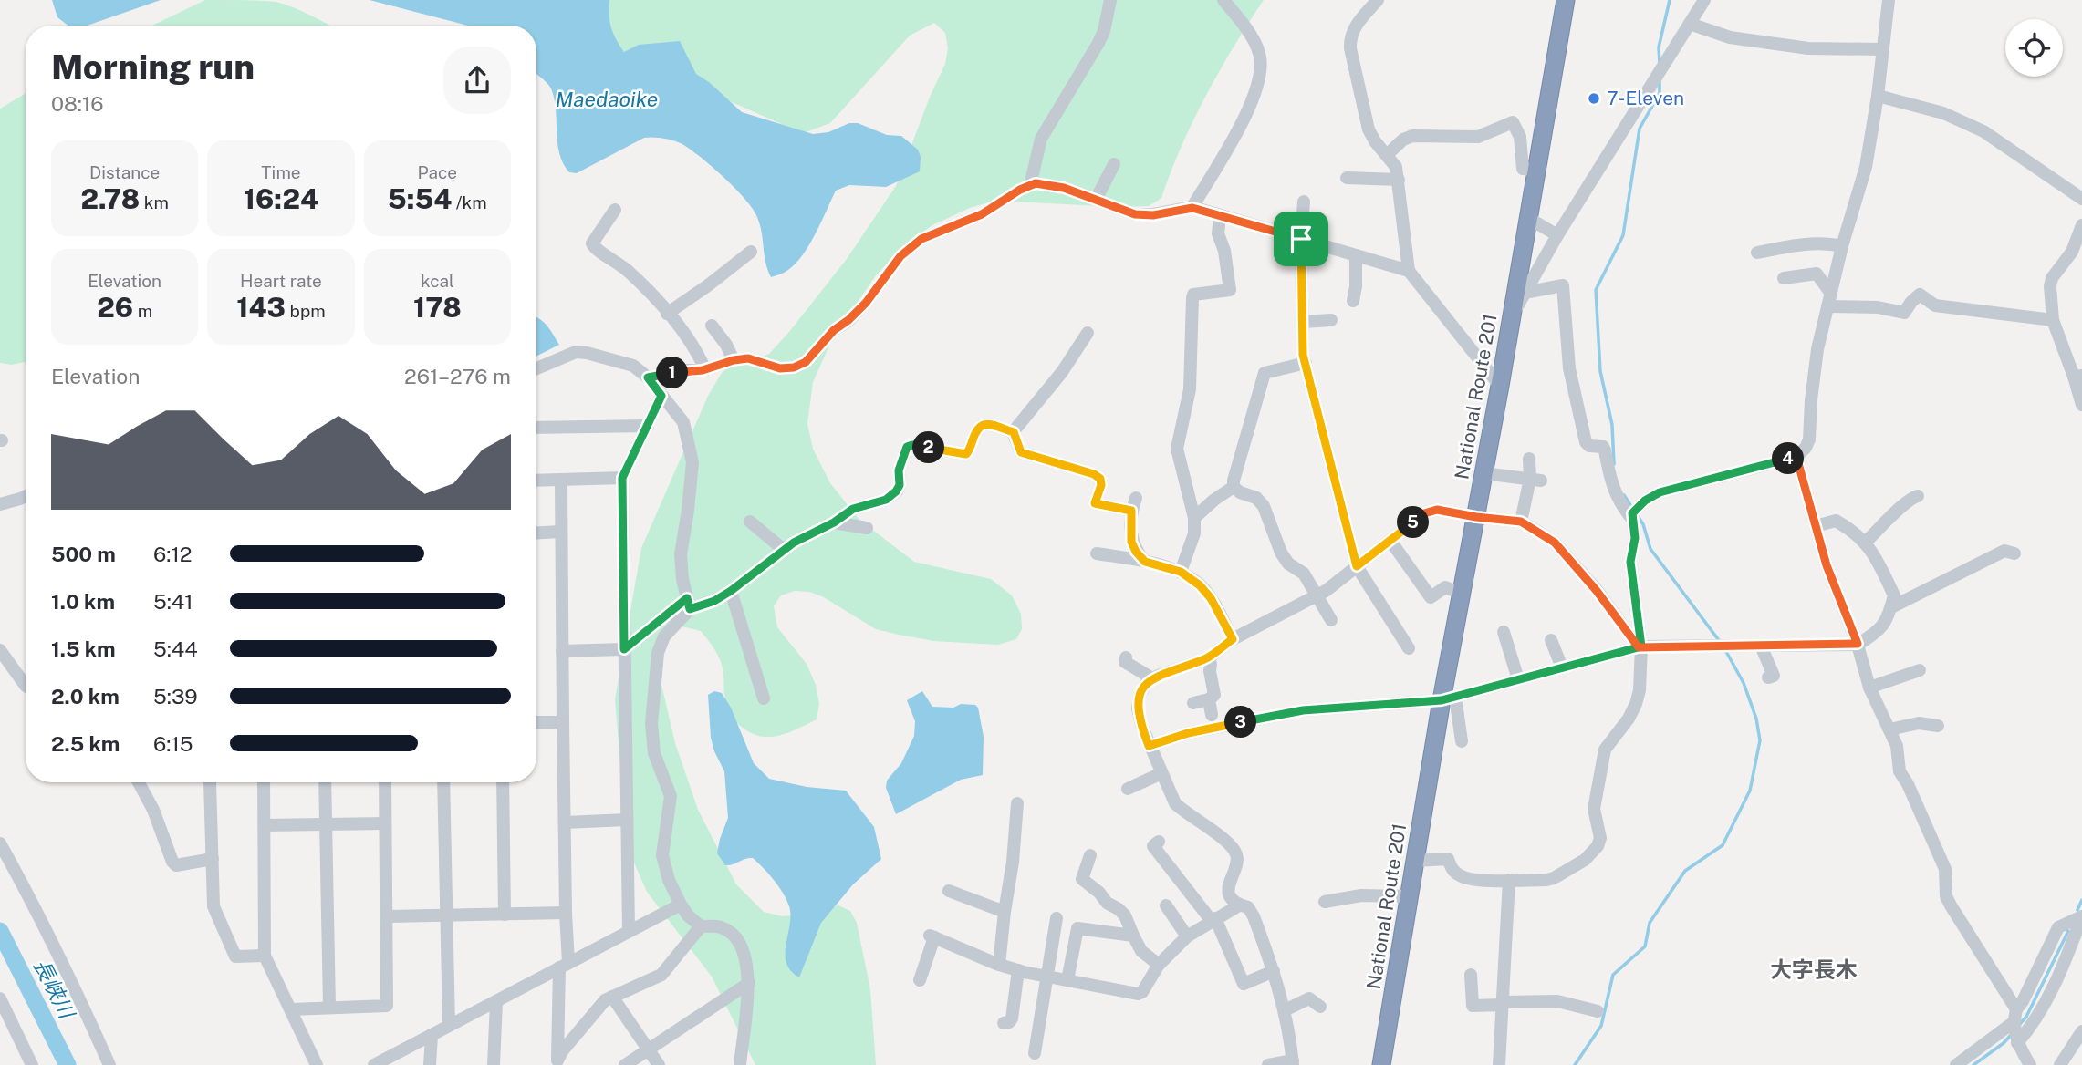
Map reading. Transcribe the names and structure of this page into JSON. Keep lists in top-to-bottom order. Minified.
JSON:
{"streets":{"highway":["National Route 201"]},"districts":["大字長木"],"water":["Maedaoike","長峡川"],"places":["7-Eleven"],"page":{"heading":["Morning run","08:16"],"stats":[["Distance","2.78 km"],["Time","16:24"],["Pace","5:54 /km"],["Elevation","26 m"],["Heart rate","143 bpm"],["kcal","178"]],"chart":["Elevation","261–276 m"],"pins":["1","2","4","5","3"],"list":[{"name":"500 m","note":"6:12"},{"name":"1.0 km","note":"5:41"},{"name":"1.5 km","note":"5:44"},{"name":"2.0 km","note":"5:39"},{"name":"2.5 km","note":"6:15"}]}}
